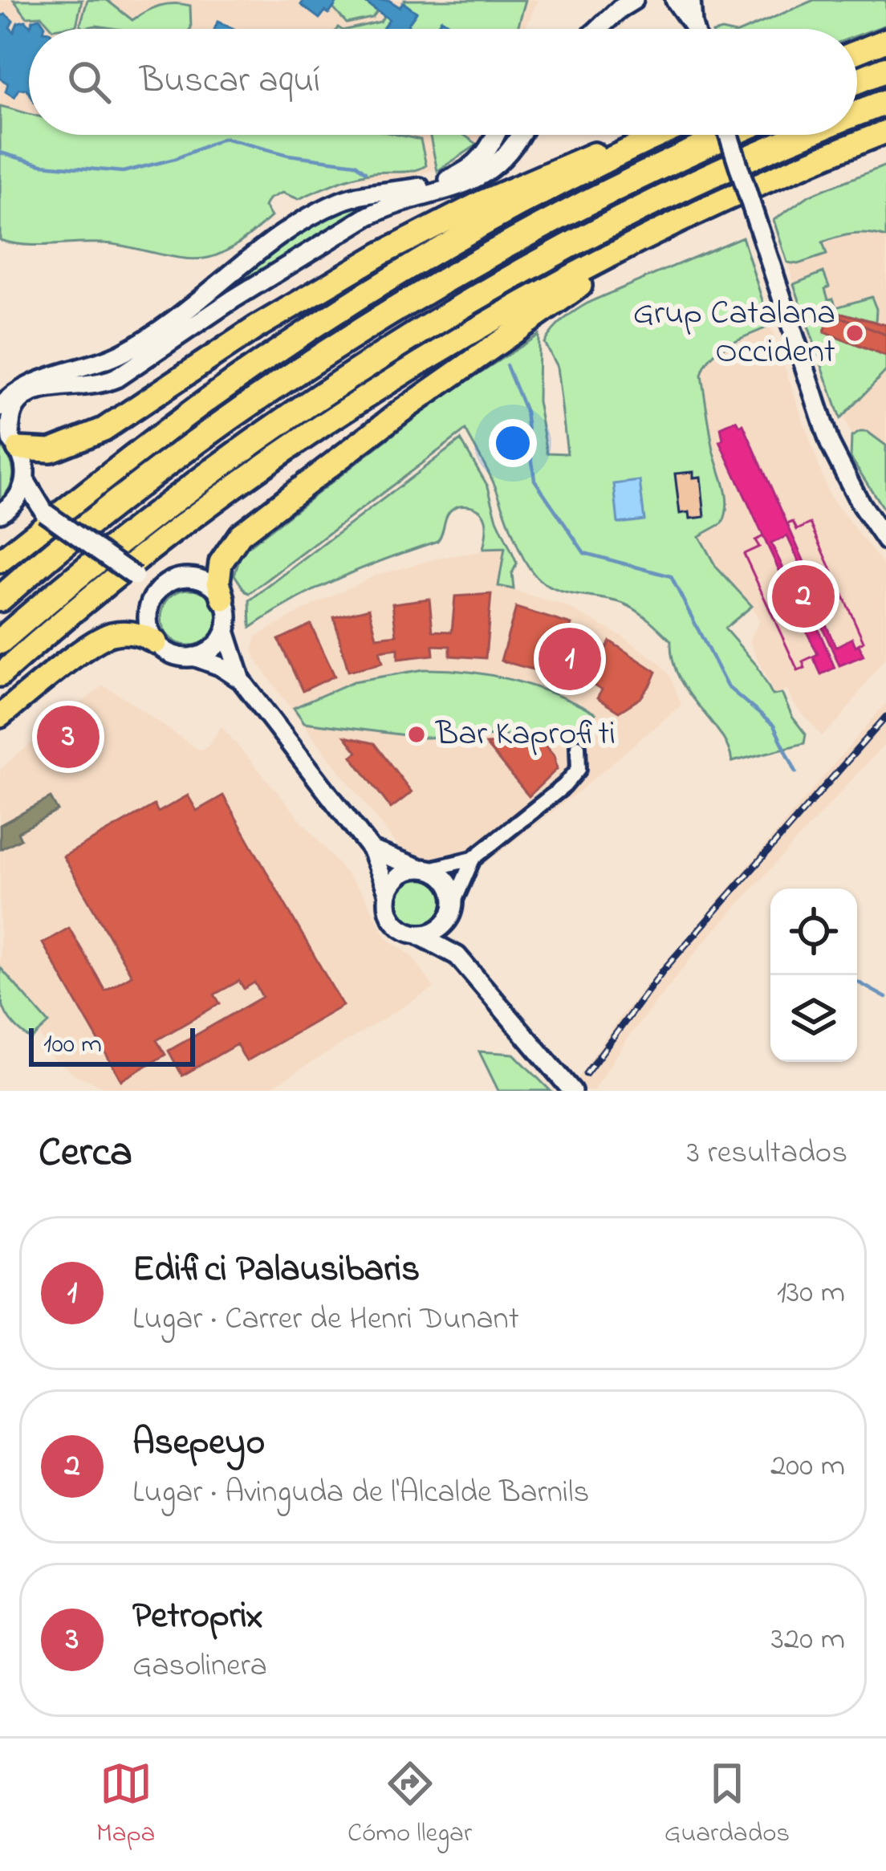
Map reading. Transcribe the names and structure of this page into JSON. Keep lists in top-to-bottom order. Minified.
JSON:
{"places":["Grup Catalana Occident","Bar Kaprofiti"],"scale_bar":"100 m","page":{"search":"Buscar aquí","pins":["2","1","3"],"scale":"100 m","heading":["Cerca","3 resultados"],"list":[{"mark":"1","name":"Edifici Palausibaris","note":"Lugar · Carrer de Henri Dunant","value":"130 m"},{"mark":"2","name":"Asepeyo","note":"Lugar · Avinguda de l'Alcalde Barnils","value":"200 m"},{"mark":"3","name":"Petroprix","note":"Gasolinera","value":"320 m"}],"nav":["Mapa","Cómo llegar","Guardados"]}}
